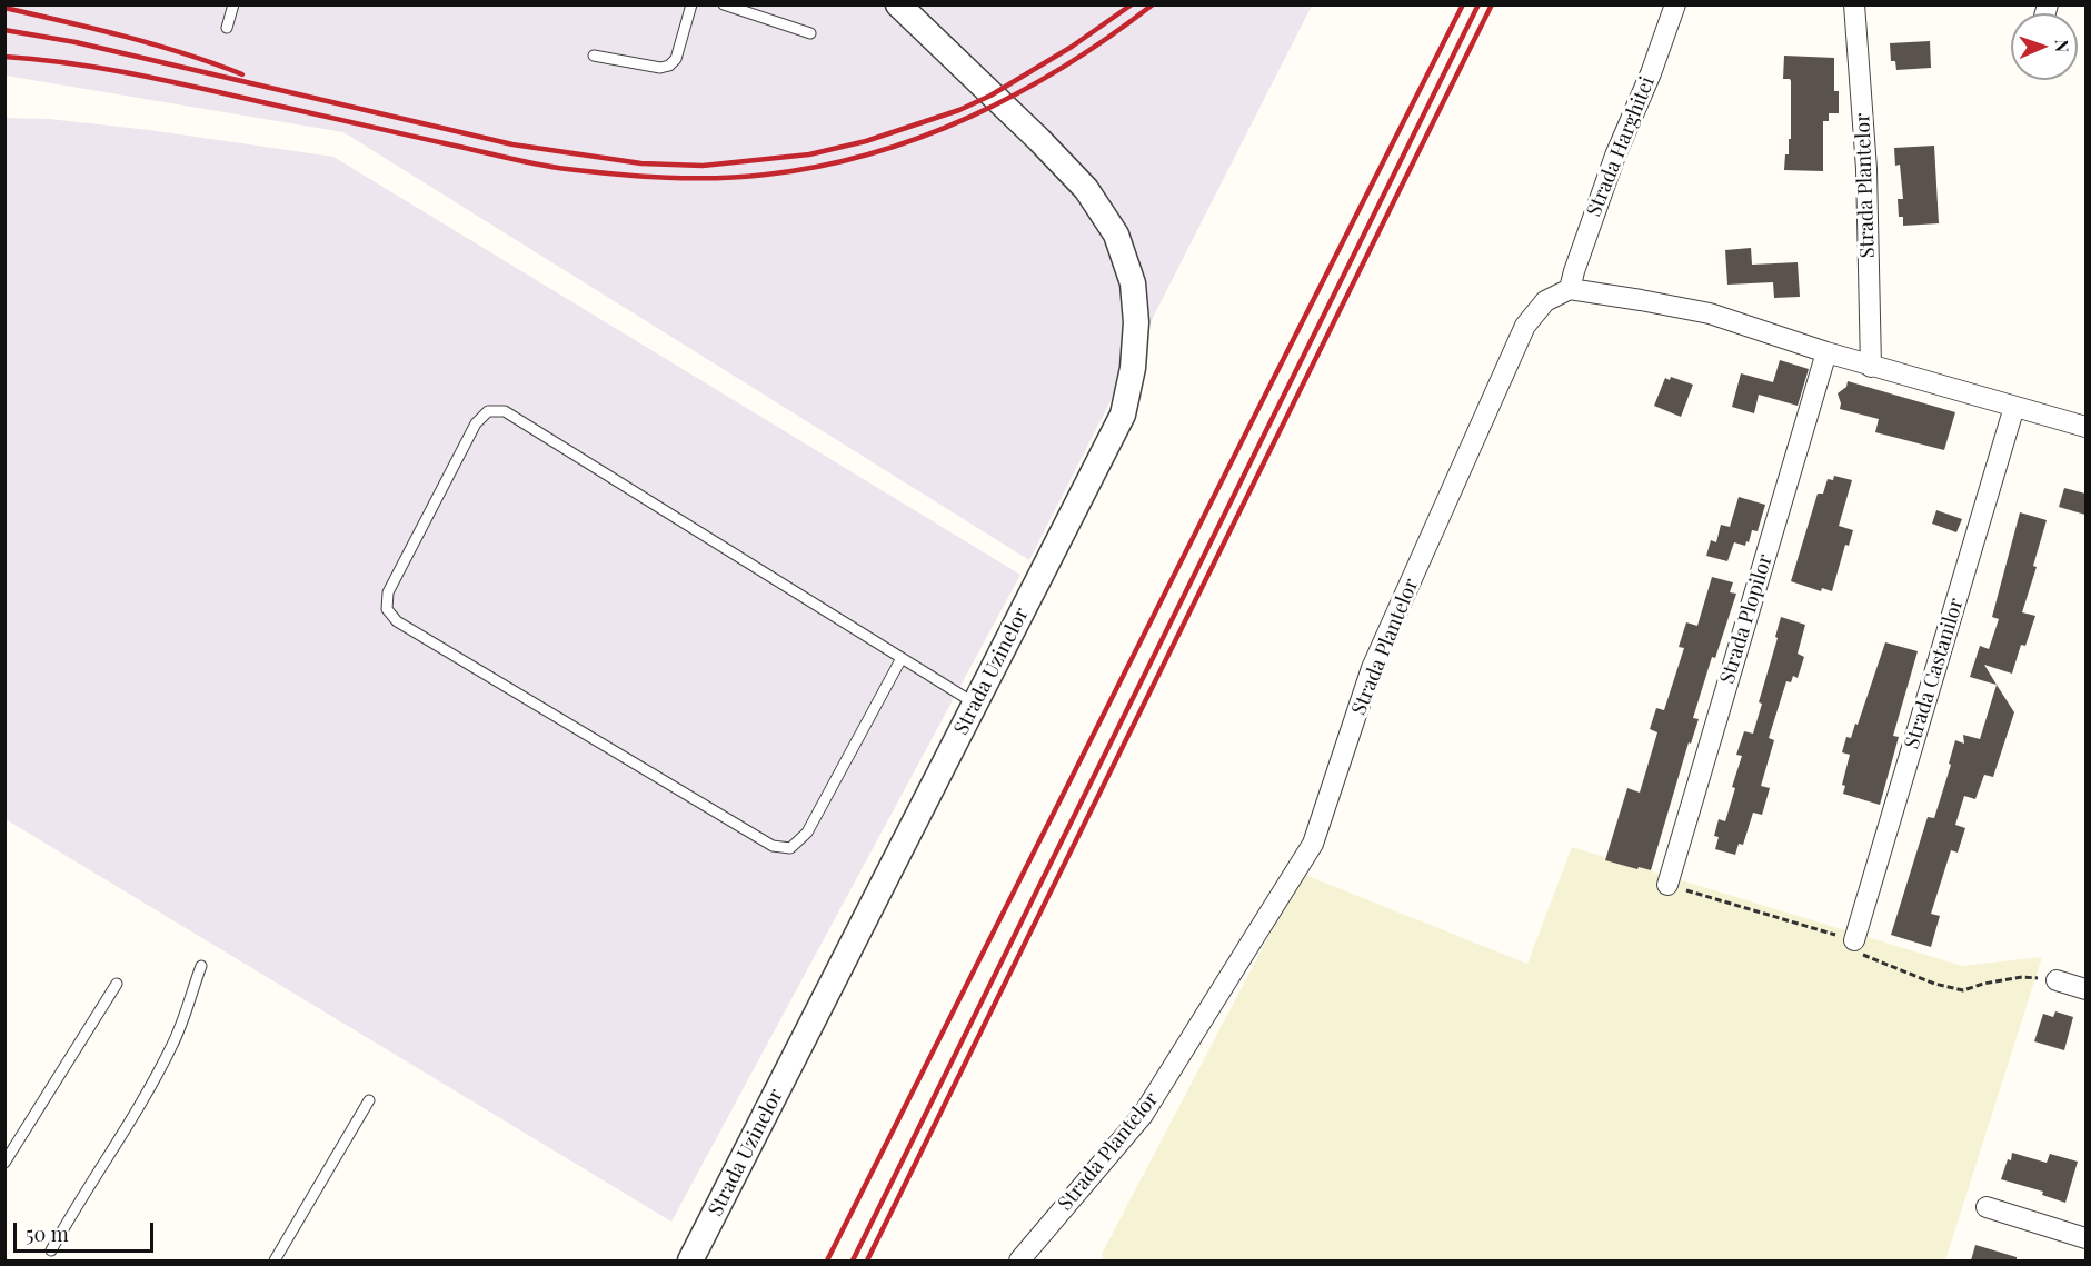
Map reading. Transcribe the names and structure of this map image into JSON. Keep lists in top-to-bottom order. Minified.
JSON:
{"streets":{"street":["Strada Harghitei","Strada Plantelor","Strada Plopilor","Strada Uzinelor","Strada Castanilor"]},"crossings":[["Strada Harghitei","Strada Plantelor"]],"scale_bar":"50 m","north":"right"}
